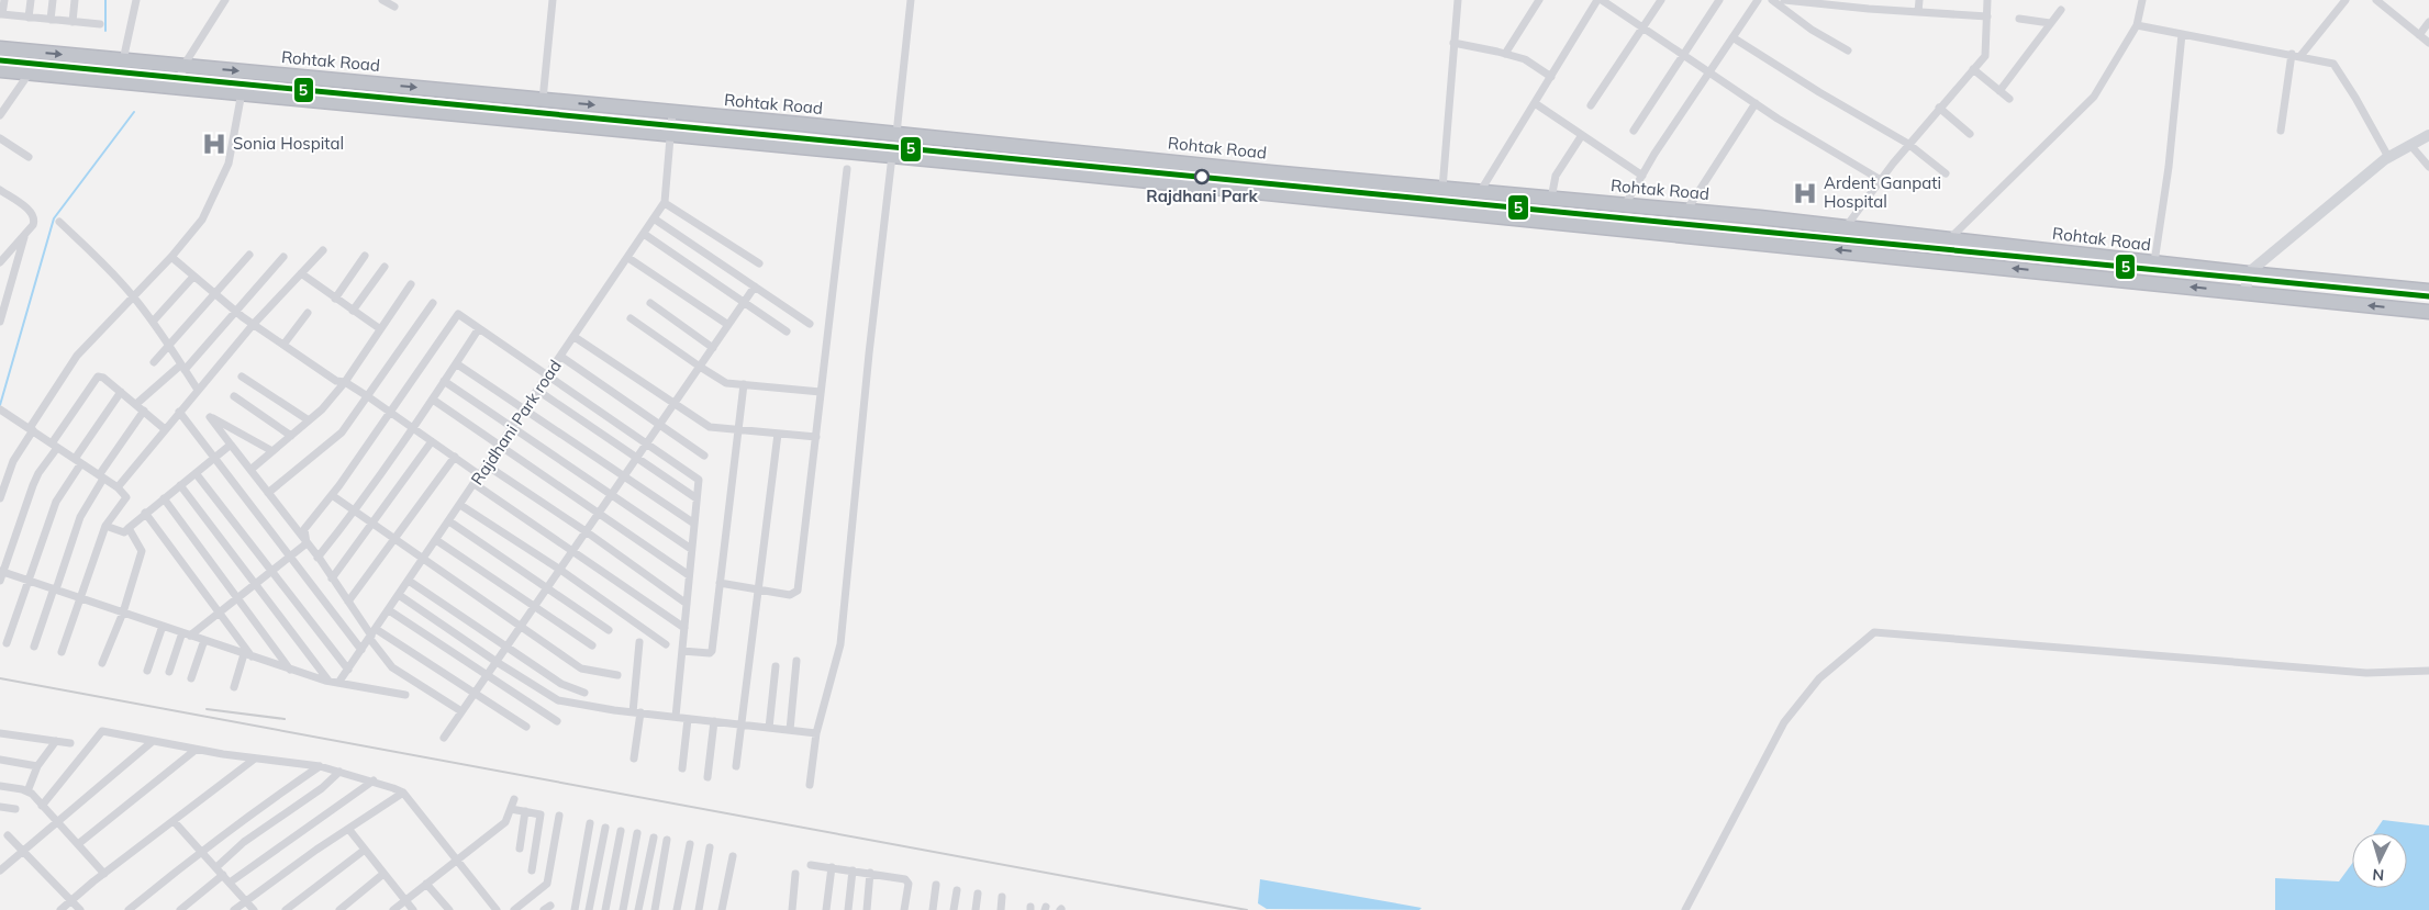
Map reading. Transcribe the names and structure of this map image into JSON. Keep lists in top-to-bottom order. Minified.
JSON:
{"streets":{"highway":["Rohtak Road"],"street":["Rajdhani Park road"]},"crossings":[["Rohtak Road","Rajdhani Park road"]],"places":{"hospital":["Sonia Hospital","Ardent Ganpati Hospital"],"other":["Rajdhani Park"]},"lines":["transit line 5"],"north":"bottom"}
